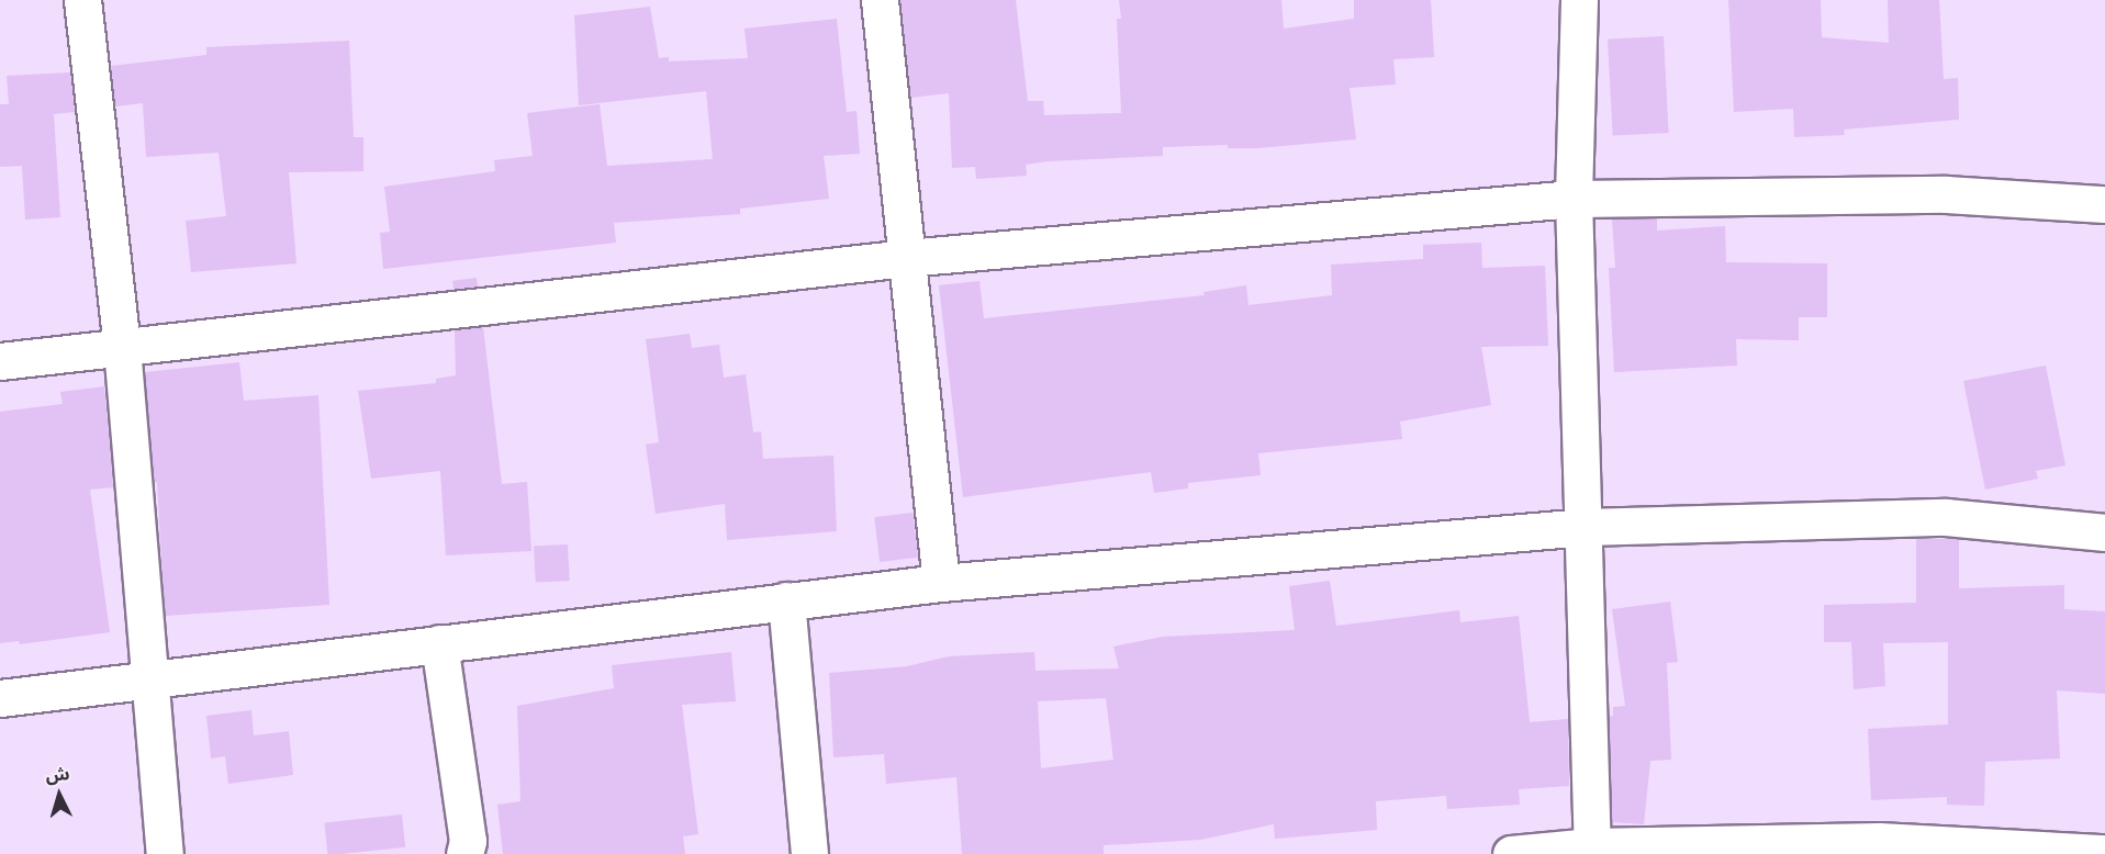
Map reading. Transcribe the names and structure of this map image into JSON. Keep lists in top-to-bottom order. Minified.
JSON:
{"north":"top"}
